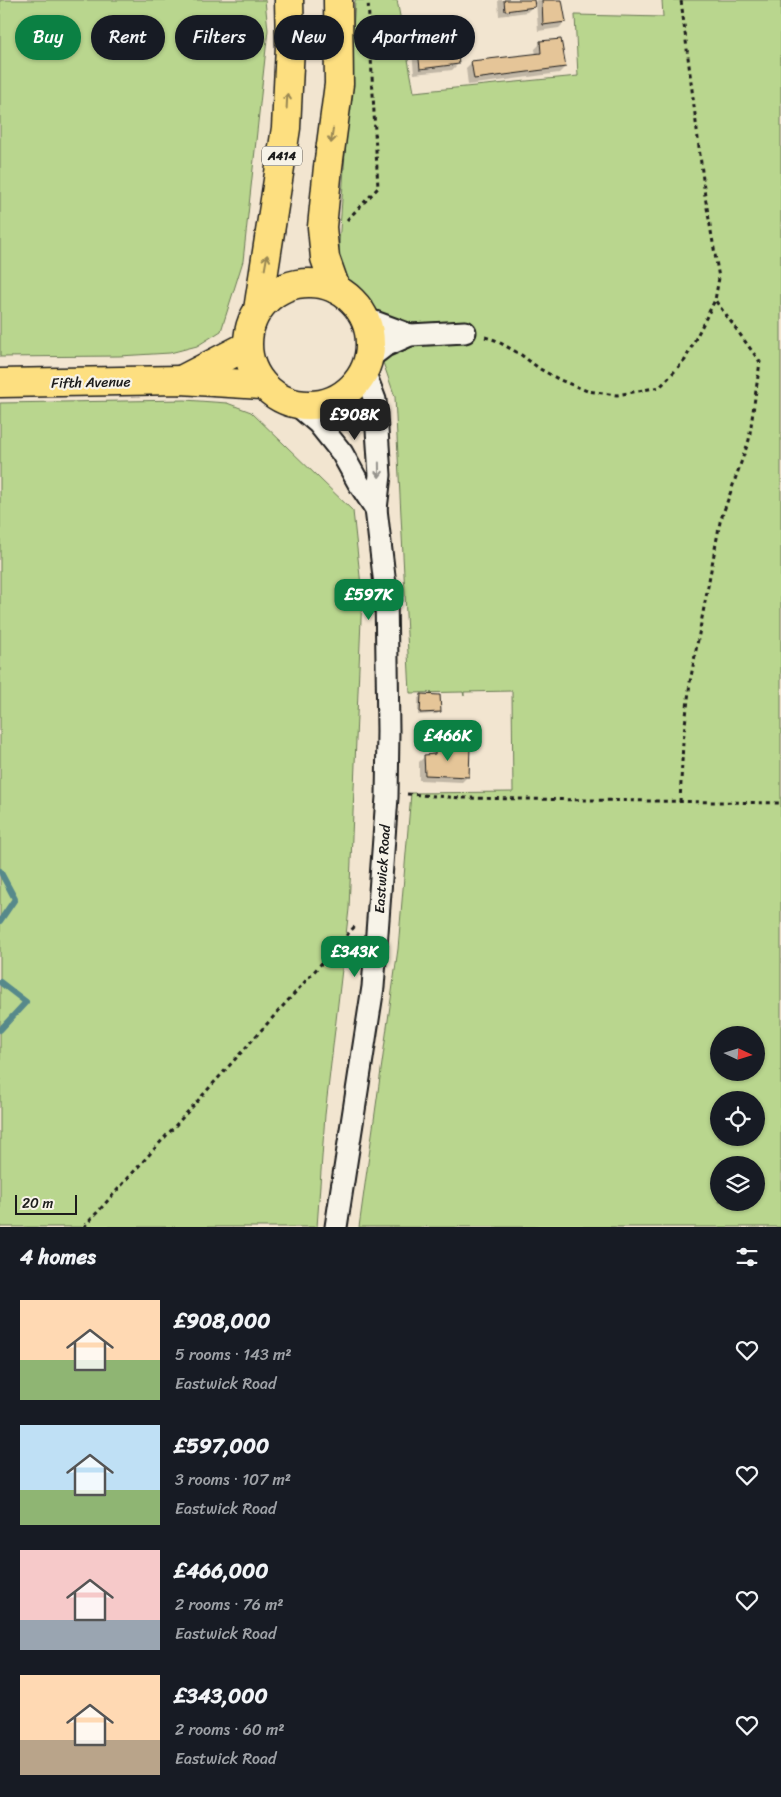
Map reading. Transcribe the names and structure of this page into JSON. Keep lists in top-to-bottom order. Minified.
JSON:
{"streets":{"highway":["A414","Fifth Avenue"],"street":["Eastwick Road"]},"crossings":[["A414","Fifth Avenue"],["A414","Eastwick Road"],["Fifth Avenue","Eastwick Road"]],"scale_bar":"20 m","north":"right","page":{"chip":["Buy","Rent","Filters","New","Apartment"],"price":["£908K","£597K","£466K","£343K"],"scale":"20 m","heading":"4 homes","list":[{"name":"£908,000","note":"5 rooms · 143 m² · Eastwick Road"},{"name":"£597,000","note":"3 rooms · 107 m² · Eastwick Road"},{"name":"£466,000","note":"2 rooms · 76 m² · Eastwick Road"},{"name":"£343,000","note":"2 rooms · 60 m² · Eastwick Road"}]}}
